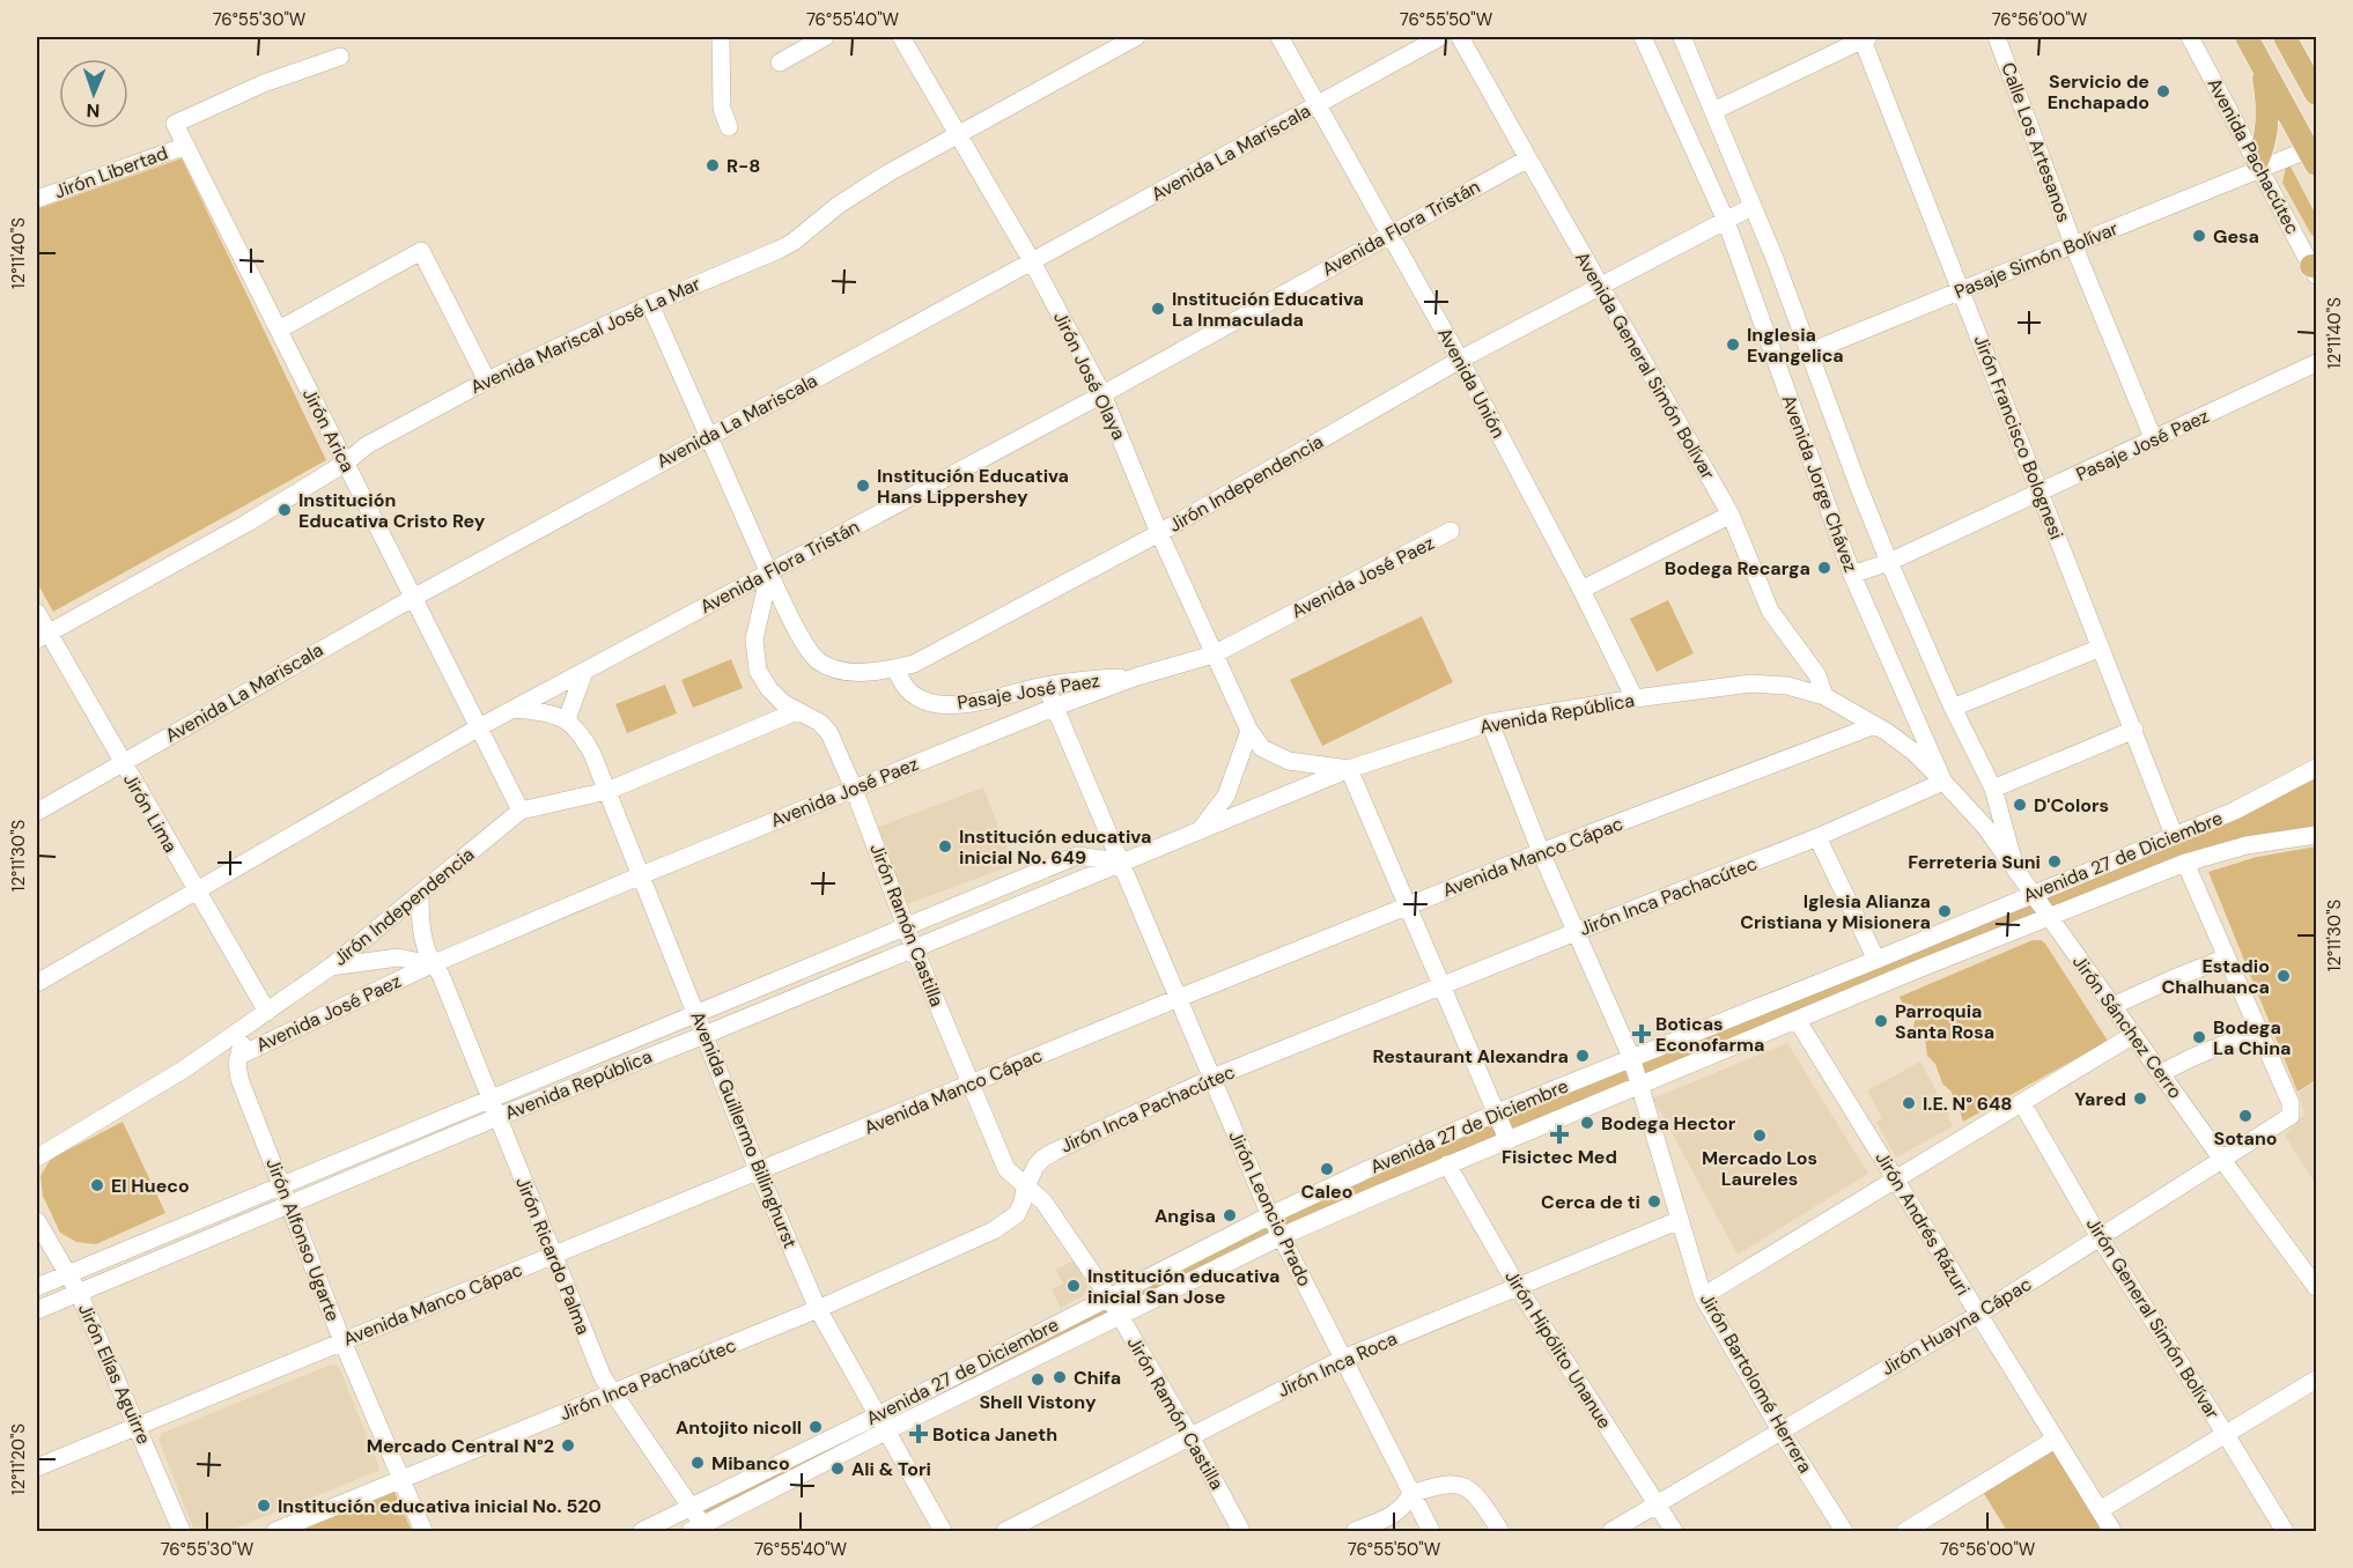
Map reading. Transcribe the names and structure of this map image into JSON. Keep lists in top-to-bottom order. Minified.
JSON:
{"streets":{"street":["Calle Los Artesanos","Avenida La Mariscala","Avenida Pachacútec","Jirón Libertad","Avenida Flora Tristán","Pasaje Simón Bolívar","Avenida Mariscal José La Mar","Avenida General Simón Bolívar","Jirón José Olaya","Avenida Unión","Jirón Arica","Jirón Francisco Bolognesi","Pasaje José Paez","Jirón Independencia","Avenida Jorge Chávez","Avenida José Paez","Avenida República","Jirón Lima","Avenida Manco Cápac","Avenida 27 de Diciembre","Jirón Inca Pachacútec","Jirón Ramón Castilla","Jirón Sánchez Cerro","Avenida Guillermo Billinghurst","Jirón Leoncio Prado","Jirón Andrés Rázuri","Jirón Alfonso Ugarte","Jirón Ricardo Palma","Jirón General Simón Bolívar","Jirón Huayna Cápac","Jirón Hipólito Unanue","Jirón Inca Roca","Jirón Elías Aguirre","Jirón Bartolomé Herrera"]},"crossings":[["Calle Los Artesanos","Pasaje Simón Bolívar"],["Calle Los Artesanos","Pasaje José Paez"],["Avenida La Mariscala","Jirón José Olaya"],["Avenida La Mariscala","Avenida Unión"],["Avenida La Mariscala","Jirón Arica"],["Avenida La Mariscala","Jirón Lima"],["Avenida Pachacútec","Pasaje Simón Bolívar"],["Jirón Libertad","Jirón Arica"],["Avenida Flora Tristán","Avenida General Simón Bolívar"],["Avenida Flora Tristán","Jirón José Olaya"],["Avenida Flora Tristán","Avenida Unión"],["Avenida Flora Tristán","Jirón Arica"],["Avenida Flora Tristán","Jirón Independencia"],["Avenida Flora Tristán","Jirón Lima"],["Avenida Flora Tristán","Jirón Ramón Castilla"],["Pasaje Simón Bolívar","Jirón Francisco Bolognesi"],["Pasaje Simón Bolívar","Avenida Jorge Chávez"],["Avenida Mariscal José La Mar","Jirón José Olaya"],["Avenida Mariscal José La Mar","Jirón Arica"],["Avenida Mariscal José La Mar","Jirón Lima"],["Avenida General Simón Bolívar","Jirón Independencia"],["Avenida General Simón Bolívar","Avenida República"],["Jirón José Olaya","Jirón Independencia"],["Jirón José Olaya","Avenida José Paez"],["Jirón José Olaya","Avenida República"],["Avenida Unión","Jirón Independencia"],["Avenida Unión","Avenida República"],["Jirón Arica","Jirón Independencia"],["Jirón Francisco Bolognesi","Pasaje José Paez"],["Jirón Francisco Bolognesi","Avenida 27 de Diciembre"],["Pasaje José Paez","Jirón Independencia"],["Pasaje José Paez","Avenida Jorge Chávez"],["Pasaje José Paez","Avenida José Paez"],["Pasaje José Paez","Jirón Leoncio Prado"],["Jirón Independencia","Avenida Jorge Chávez"],["Jirón Independencia","Jirón Lima"],["Jirón Independencia","Jirón Ramón Castilla"],["Jirón Independencia","Avenida Guillermo Billinghurst"],["Jirón Independencia","Jirón Alfonso Ugarte"],["Jirón Independencia","Jirón Ricardo Palma"],["Avenida Jorge Chávez","Avenida República"],["Avenida Jorge Chávez","Avenida 27 de Diciembre"],["Avenida Jorge Chávez","Jirón Inca Pachacútec"],["Avenida Jorge Chávez","Jirón Sánchez Cerro"],["Avenida José Paez","Jirón Ramón Castilla"],["Avenida José Paez","Avenida Guillermo Billinghurst"],["Avenida José Paez","Jirón Leoncio Prado"],["Avenida José Paez","Jirón Alfonso Ugarte"],["Avenida José Paez","Jirón Ricardo Palma"],["Avenida República","Avenida Manco Cápac"],["Avenida República","Jirón Inca Pachacútec"],["Avenida República","Jirón Ramón Castilla"],["Avenida República","Avenida Guillermo Billinghurst"],["Avenida República","Jirón Leoncio Prado"],["Avenida República","Jirón Alfonso Ugarte"],["Avenida República","Jirón Ricardo Palma"],["Avenida República","Jirón Elías Aguirre"],["Avenida República","Jirón Bartolomé Herrera"],["Jirón Lima","Jirón Alfonso Ugarte"],["Avenida Manco Cápac","Jirón Ramón Castilla"],["Avenida Manco Cápac","Avenida Guillermo Billinghurst"],["Avenida Manco Cápac","Jirón Leoncio Prado"],["Avenida Manco Cápac","Jirón Alfonso Ugarte"],["Avenida Manco Cápac","Jirón Ricardo Palma"],["Avenida Manco Cápac","Jirón Elías Aguirre"],["Avenida Manco Cápac","Jirón Bartolomé Herrera"],["Avenida 27 de Diciembre","Jirón Ramón Castilla"],["Avenida 27 de Diciembre","Jirón Sánchez Cerro"],["Avenida 27 de Diciembre","Avenida Guillermo Billinghurst"],["Avenida 27 de Diciembre","Jirón Leoncio Prado"],["Avenida 27 de Diciembre","Jirón Andrés Rázuri"],["Avenida 27 de Diciembre","Jirón Ricardo Palma"],["Avenida 27 de Diciembre","Jirón Hipólito Unanue"],["Avenida 27 de Diciembre","Jirón Bartolomé Herrera"],["Jirón Inca Pachacútec","Jirón Ramón Castilla"],["Jirón Inca Pachacútec","Avenida Guillermo Billinghurst"],["Jirón Inca Pachacútec","Jirón Leoncio Prado"],["Jirón Inca Pachacútec","Jirón Alfonso Ugarte"],["Jirón Inca Pachacútec","Jirón Ricardo Palma"],["Jirón Inca Pachacútec","Jirón Bartolomé Herrera"],["Jirón Ramón Castilla","Jirón Inca Roca"],["Jirón Sánchez Cerro","Jirón Huayna Cápac"],["Jirón Leoncio Prado","Jirón Inca Roca"],["Jirón Andrés Rázuri","Jirón Huayna Cápac"],["Jirón General Simón Bolívar","Jirón Huayna Cápac"],["Jirón Huayna Cápac","Jirón Hipólito Unanue"],["Jirón Huayna Cápac","Jirón Bartolomé Herrera"],["Jirón Hipólito Unanue","Jirón Inca Roca"],["Jirón Inca Roca","Jirón Bartolomé Herrera"]],"places":{"other":["Servicio de Enchapado","R-8","Gesa","Institución Educativa La Inmaculada","Inglesia Evangelica","Institución Educativa Hans Lippershey","Institución Educativa Cristo Rey","Bodega Recarga","D'Colors","Institución educativa inicial No. 649","Ferreteria Suni","Iglesia Alianza Cristiana y Misionera","Estadio Chalhuanca","Parroquia Santa Rosa","Bodega La China","Restaurant Alexandra","Yared","I.E. N° 648","Sotano","Bodega Hector","Mercado Los Laureles","Caleo","El Hueco","Cerca de ti","Angisa","Institución educativa inicial San Jose","Chifa","Shell Vistony","Antojito nicoll","Mercado Central N°2","Mibanco","Ali & Tori","Institución educativa inicial No. 520"],"health":["Boticas Econofarma","Fisictec Med","Botica Janeth"]},"north":"bottom","coordinates":["76°55'30\"W","76°55'40\"W","76°55'50\"W","76°56'00\"W","12°11'40\"S","12°11'30\"S","12°11'20\"S"]}
